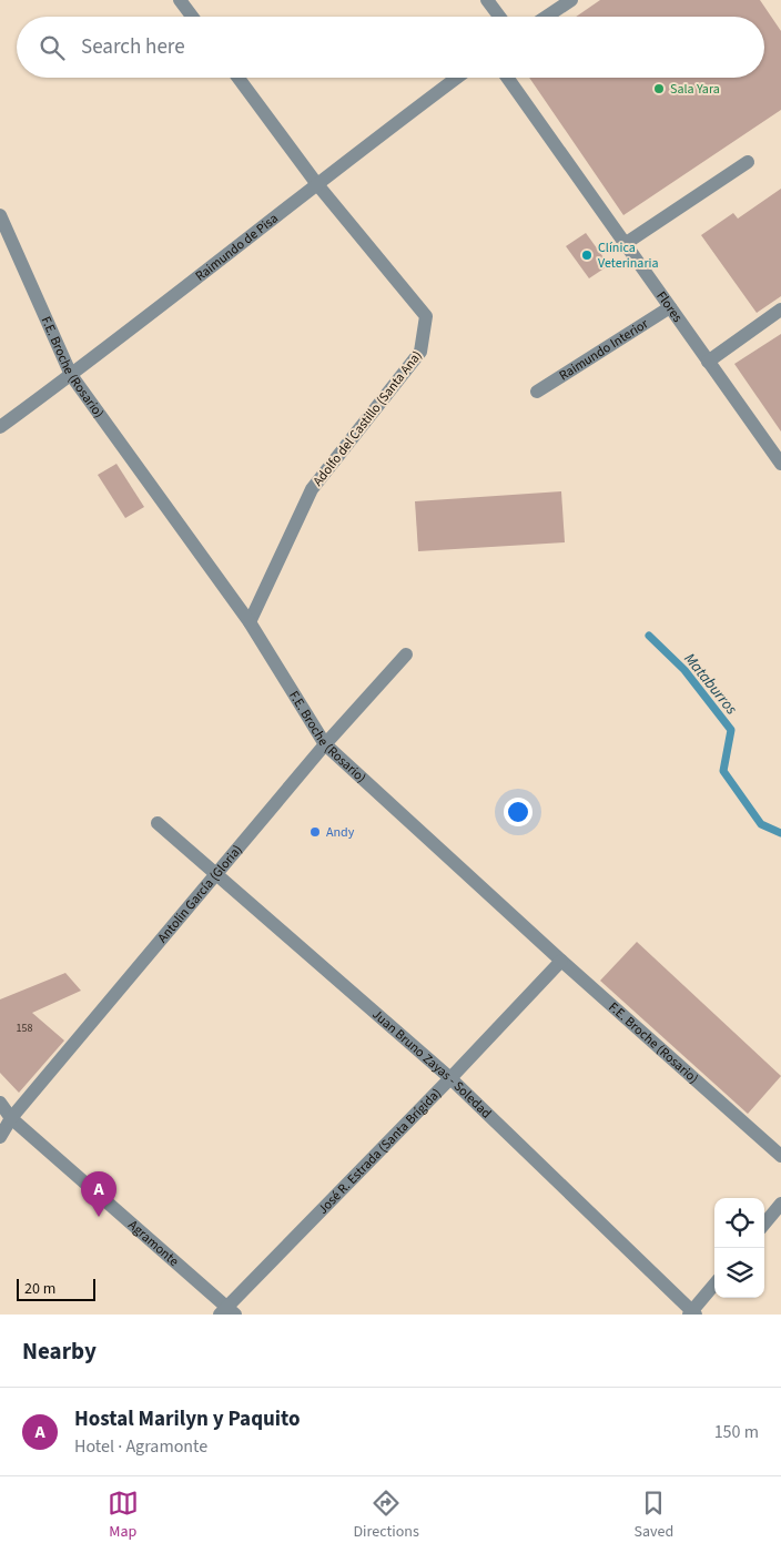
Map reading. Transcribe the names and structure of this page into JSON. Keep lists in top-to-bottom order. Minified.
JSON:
{"streets":{"street":["Raimundo de Pisa","Flores","Raimundo Interior","F.E. Broche (Rosario)","Adolfo del Castillo (Santa Ana)","Antolin García (Gloria)","Juan Bruno Zayas - Soledad","José R. Estrada (Santa Brígida)","Agramonte"]},"crossings":[["Raimundo de Pisa","F.E. Broche (Rosario)"],["Raimundo de Pisa","Adolfo del Castillo (Santa Ana)"],["Flores","Raimundo Interior"],["F.E. Broche (Rosario)","Adolfo del Castillo (Santa Ana)"],["F.E. Broche (Rosario)","Antolin García (Gloria)"],["F.E. Broche (Rosario)","José R. Estrada (Santa Brígida)"],["Antolin García (Gloria)","Juan Bruno Zayas - Soledad"],["Antolin García (Gloria)","Agramonte"],["Juan Bruno Zayas - Soledad","José R. Estrada (Santa Brígida)"],["José R. Estrada (Santa Brígida)","Agramonte"]],"water":["Mataburros"],"places":["Sala Yara","Clínica Veterinaria","Andy"],"house_numbers":["158"],"scale_bar":"20 m","page":{"search":"Search here","pins":"A","scale":"20 m","heading":"Nearby","list":[{"mark":"A","name":"Hostal Marilyn y Paquito","note":"Hotel · Agramonte","value":"150 m"}],"nav":["Map","Directions","Saved"]}}
